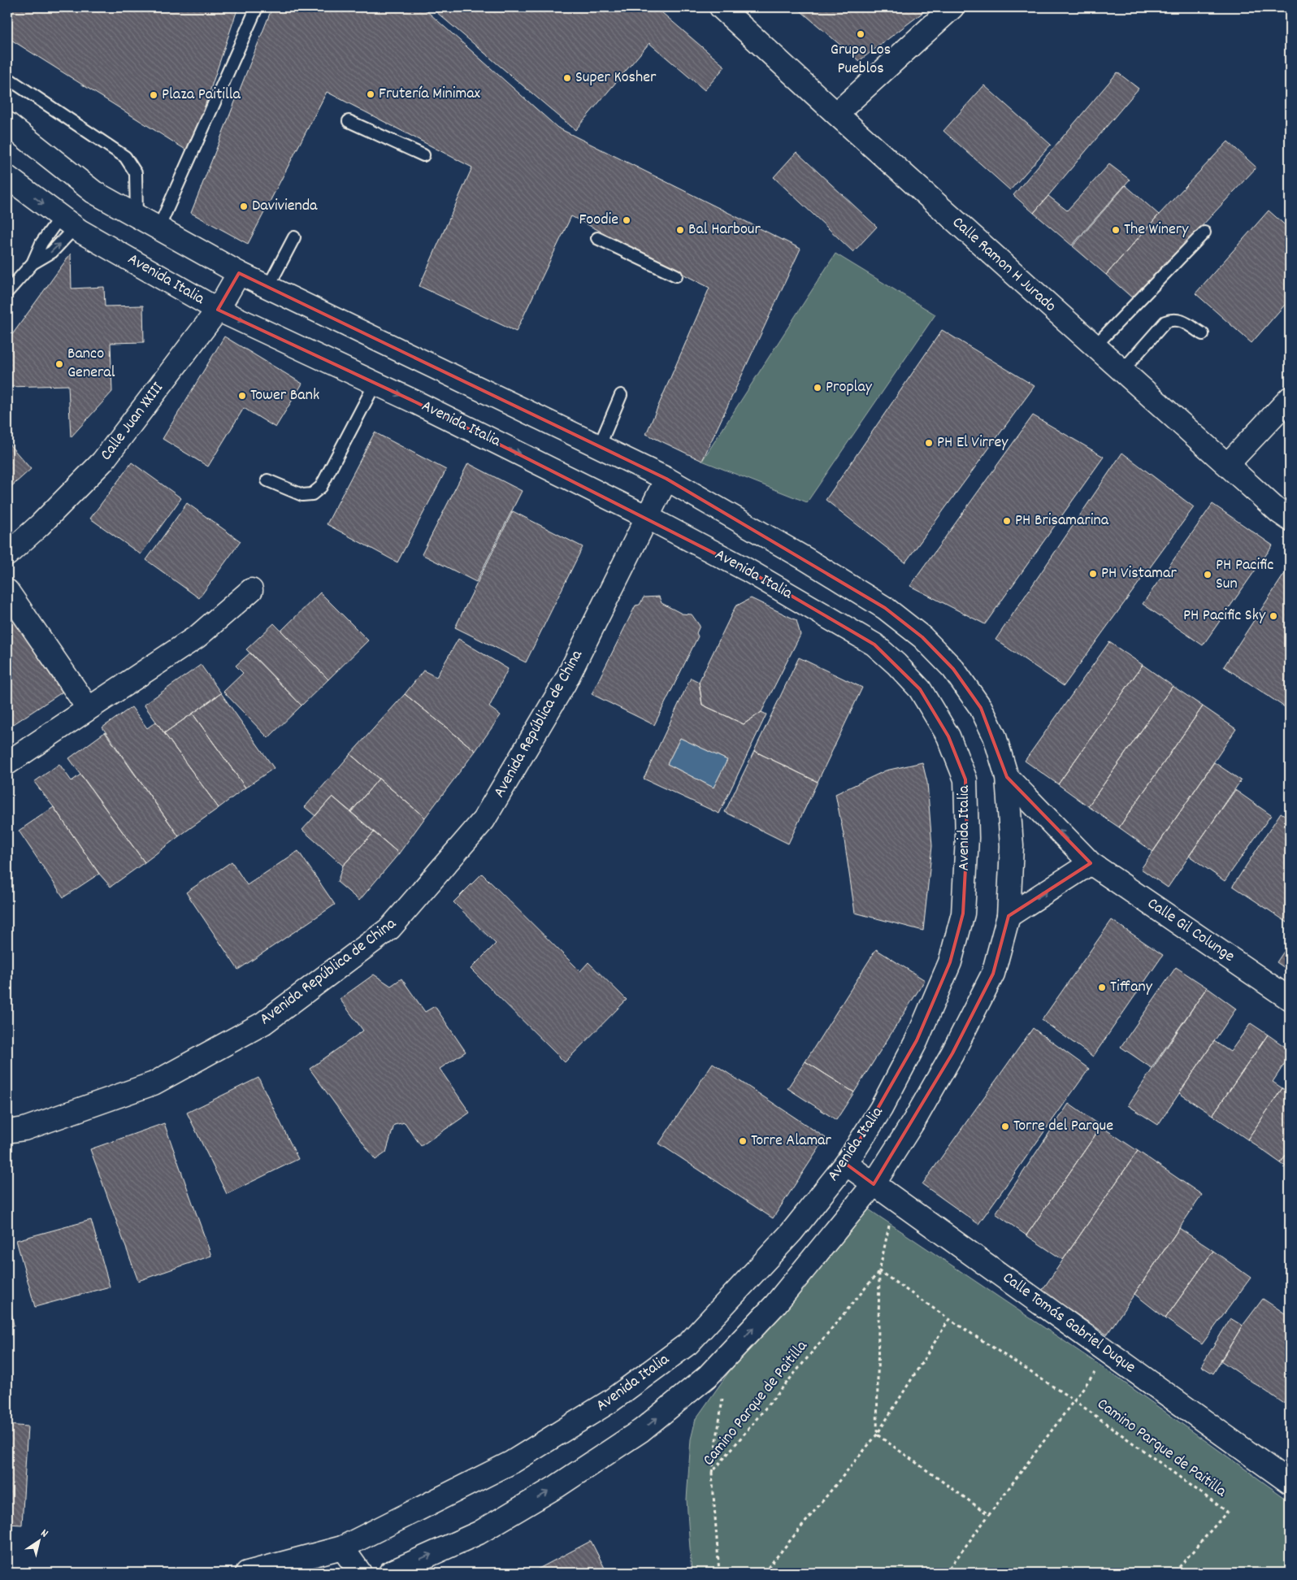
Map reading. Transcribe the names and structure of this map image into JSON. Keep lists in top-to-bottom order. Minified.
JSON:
{"streets":{"street":["Calle Ramon H Jurado","Avenida Italia","Calle Juan XXIII","Avenida República de China","Calle Gil Colunge","Calle Tomás Gabriel Duque"],"path":["Camino Parque de Paitilla"]},"crossings":[["Avenida Italia","Calle Juan XXIII"],["Avenida Italia","Avenida República de China"],["Avenida Italia","Calle Tomás Gabriel Duque"]],"places":["Grupo Los Pueblos","Super Kosher","Frutería Minimax","Plaza Paitilla","Davivienda","Foodie","Bal Harbour","The Winery","Banco General","Proplay","Tower Bank","PH El Virrey","PH Brisamarina","PH Vistamar","PH Pacific Sun","PH Pacific Sky","Tiffany","Torre del Parque","Torre Alamar"],"north":"top right"}
